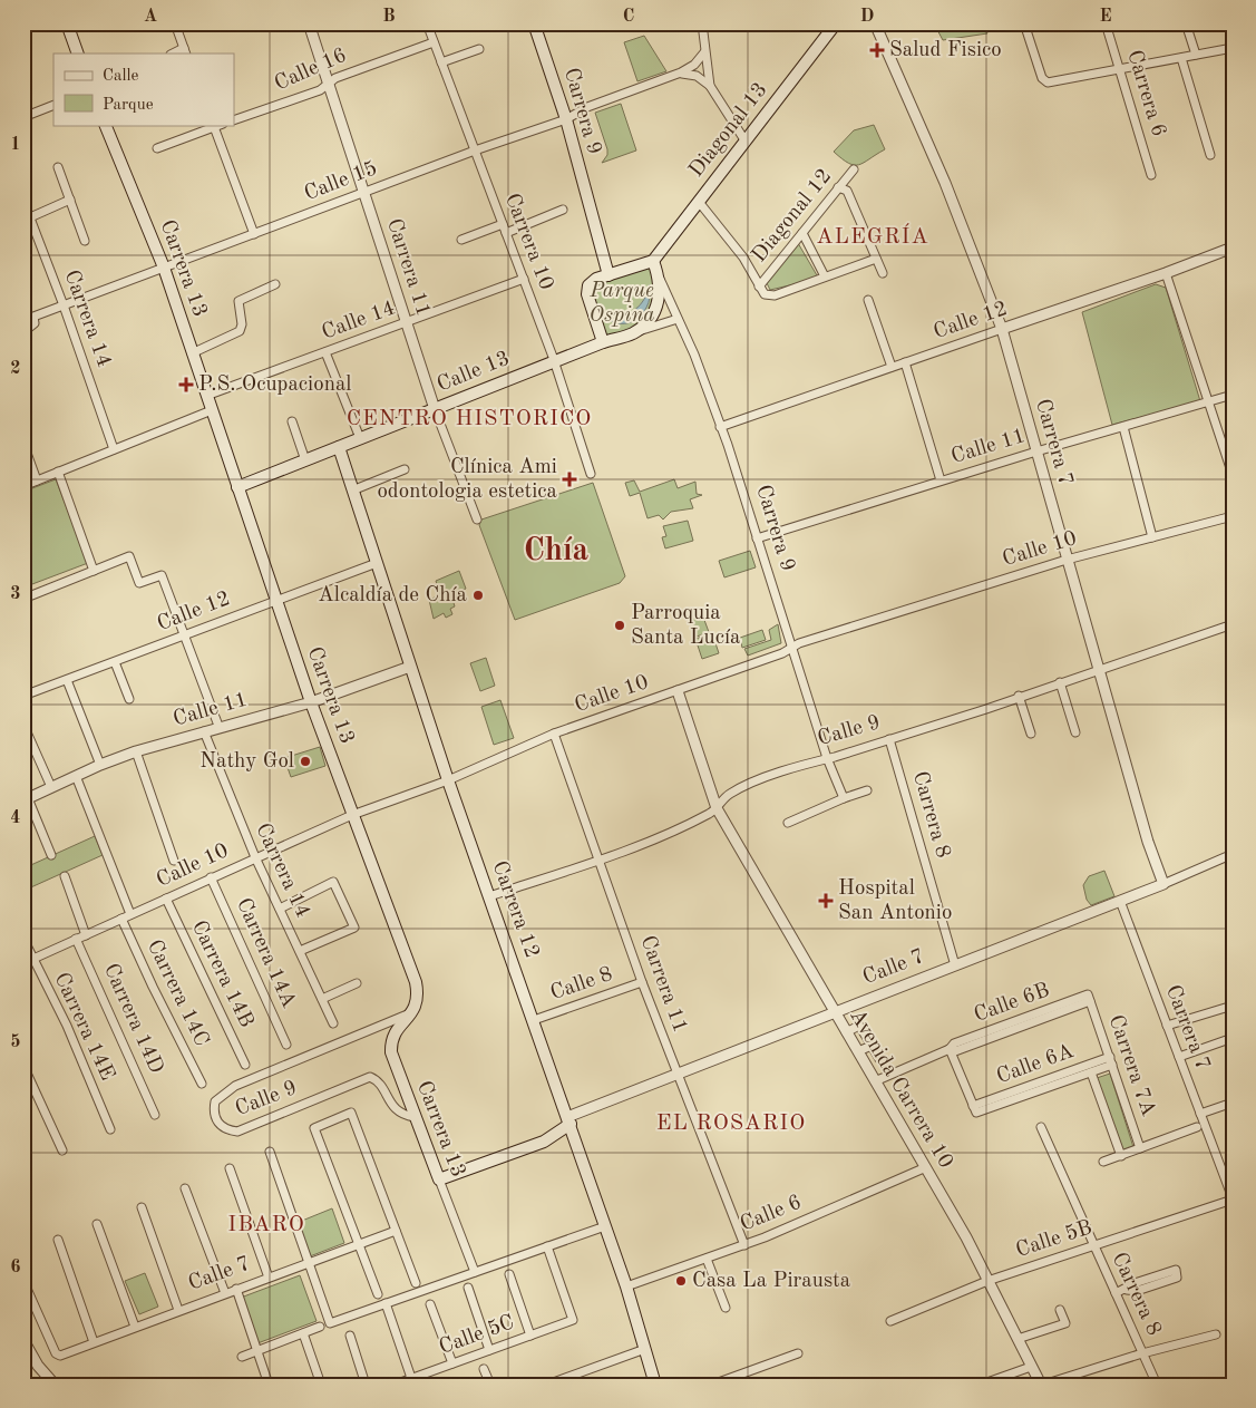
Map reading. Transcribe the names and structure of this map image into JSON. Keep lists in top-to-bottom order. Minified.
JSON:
{"streets":{"main road":["Carrera 9","Diagonal 13","Carrera 13","Calle 13","Carrera 12","Calle 7"],"street":["Calle 16","Carrera 6","Calle 15","Diagonal 12","Carrera 10","Carrera 11","Carrera 14","Calle 14","Calle 12","Carrera 7","Calle 11","Calle 10","Calle 9","Carrera 8","Carrera 14A","Carrera 14B","Calle 8","Carrera 14C","Calle 6B","Carrera 14D","Carrera 14E","Calle 6A","Carrera 7A","Avenida Carrera 10","Calle 6","Calle 5B","Calle 5C"]},"crossings":[["Calle 16","Carrera 10"],["Calle 16","Carrera 11"],["Carrera 9","Calle 15"],["Carrera 9","Calle 12"],["Carrera 9","Calle 13"],["Carrera 9","Calle 11"],["Carrera 9","Calle 10"],["Carrera 9","Calle 9"],["Calle 15","Carrera 10"],["Calle 15","Carrera 11"],["Calle 15","Carrera 13"],["Calle 15","Carrera 14"],["Carrera 10","Calle 14"],["Carrera 10","Calle 13"],["Carrera 11","Calle 14"],["Carrera 11","Calle 13"],["Carrera 11","Calle 10"],["Carrera 11","Calle 9"],["Carrera 11","Calle 7"],["Carrera 11","Calle 8"],["Carrera 11","Calle 6"],["Carrera 13","Calle 14"],["Carrera 13","Calle 12"],["Carrera 13","Calle 13"],["Carrera 13","Calle 11"],["Carrera 13","Calle 10"],["Carrera 13","Calle 9"],["Carrera 13","Calle 7"],["Carrera 14","Calle 11"],["Carrera 14","Calle 10"],["Calle 12","Carrera 7"],["Calle 12","Carrera 12"],["Calle 13","Carrera 12"],["Carrera 7","Calle 11"],["Carrera 7","Calle 10"],["Carrera 7","Calle 9"],["Carrera 7","Calle 7"],["Carrera 7","Calle 5B"],["Calle 11","Carrera 12"],["Calle 10","Carrera 12"],["Calle 10","Carrera 14A"],["Calle 10","Carrera 14B"],["Calle 10","Carrera 14C"],["Calle 10","Carrera 14D"],["Calle 10","Carrera 14E"],["Calle 10","Avenida Carrera 10"],["Calle 9","Carrera 8"],["Calle 9","Carrera 12"],["Calle 9","Avenida Carrera 10"],["Carrera 8","Calle 7"],["Carrera 8","Calle 5B"],["Carrera 12","Calle 7"],["Carrera 12","Calle 8"],["Carrera 12","Calle 6"],["Calle 7","Avenida Carrera 10"],["Calle 6B","Carrera 7A"],["Calle 6B","Avenida Carrera 10"],["Calle 6A","Carrera 7A"],["Avenida Carrera 10","Calle 6"],["Avenida Carrera 10","Calle 5B"]],"districts":["ALEGRÍA","CENTRO HISTORICO","Chía","EL ROSARIO","IBARO"],"parks":["Parque Ospina"],"places":{"health":["Salud Fisico","P.S. Ocupacional","Clínica Ami odontologia estetica","Hospital San Antonio"],"other":["Alcaldía de Chía","Parroquia Santa Lucía","Nathy Gol","Casa La Pirausta"]},"legend":["Calle","Parque"],"grid":{"columns":["A","B","C","D","E"],"rows":["1","2","3","4","5","6"]}}
